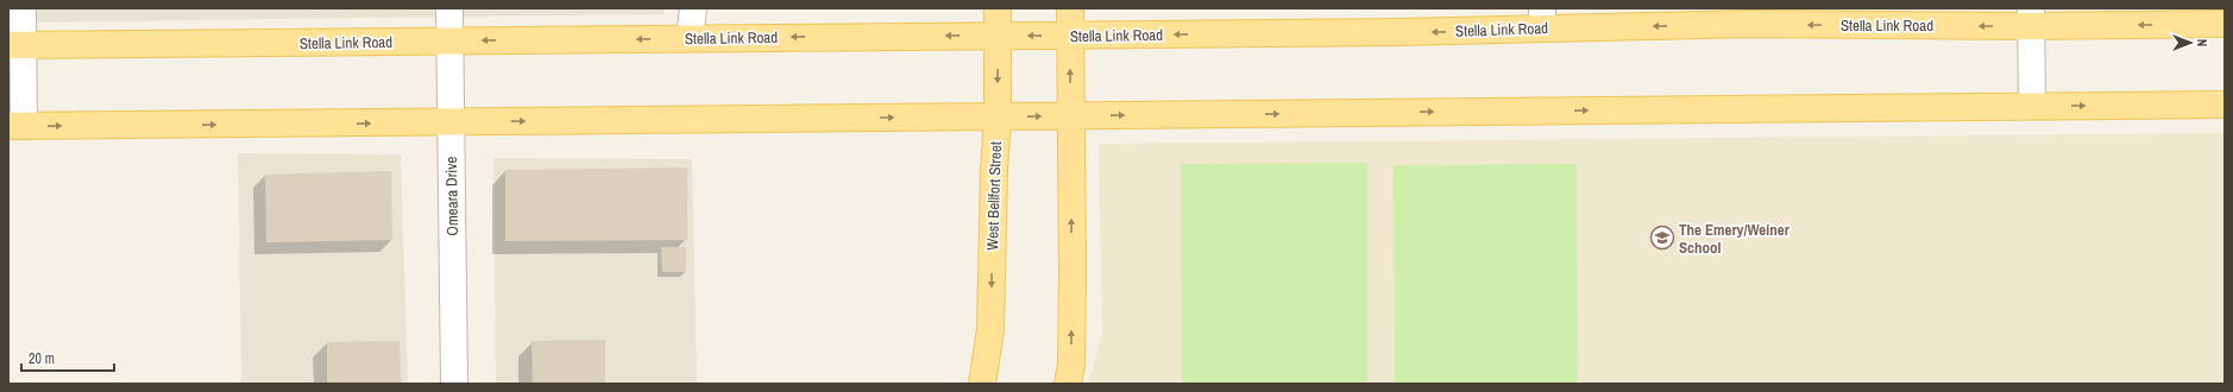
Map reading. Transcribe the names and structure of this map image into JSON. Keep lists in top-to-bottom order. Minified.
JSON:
{"streets":{"main road":["Stella Link Road","West Bellfort Street"],"street":["Omeara Drive"]},"crossings":[["Stella Link Road","Omeara Drive"],["Stella Link Road","West Bellfort Street"]],"places":{"school or university":["The Emery/Weiner School"]},"scale_bar":"20 m","north":"right"}
